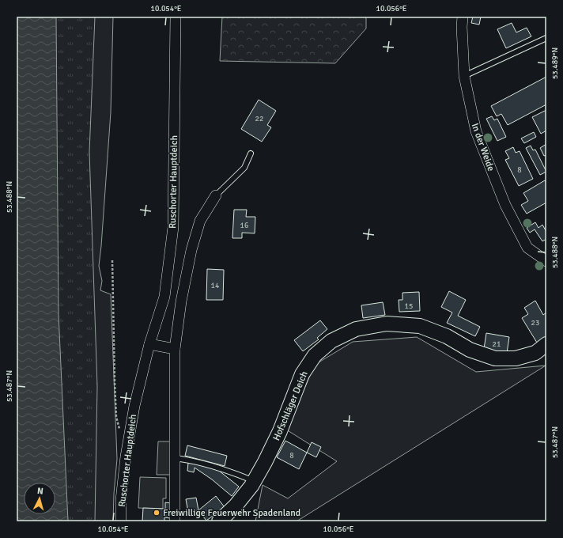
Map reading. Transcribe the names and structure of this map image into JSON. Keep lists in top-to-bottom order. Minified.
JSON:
{"streets":{"street":["In der Weide","Ruschorter Hauptdeich","Hofschläger Deich"]},"places":["Freiwillige Feuerwehr Spadenland"],"house_numbers":["22","8","16","14","15","23","21","8"],"north":"top","coordinates":["10.054°E","10.056°E","53.489°N","53.488°N","53.487°N"]}
